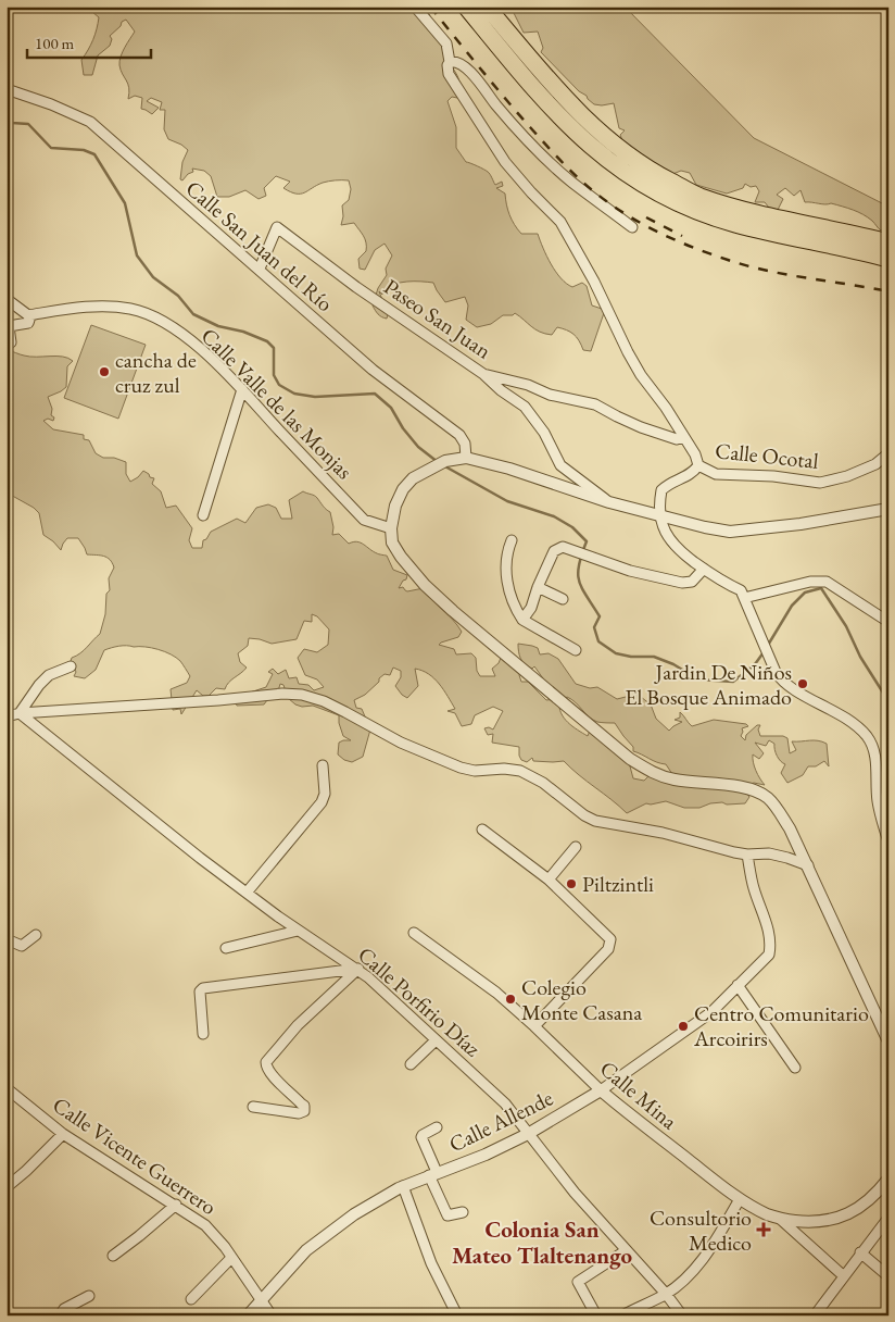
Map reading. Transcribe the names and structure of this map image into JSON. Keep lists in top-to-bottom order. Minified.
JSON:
{"streets":{"street":["Calle San Juan del Río","Paseo San Juan","Calle Valle de las Monjas","Calle Ocotal","Calle Porfirio Díaz","Calle Mina","Calle Allende","Calle Vicente Guerrero"]},"crossings":[["Calle San Juan del Río","Paseo San Juan"],["Calle Porfirio Díaz","Calle Allende"],["Calle Mina","Calle Allende"],["Calle Allende","Calle Vicente Guerrero"]],"districts":["Colonia San Mateo Tlaltenango"],"places":{"other":["cancha de cruz zul","Jardin De Niños El Bosque Animado","Piltzintli","Colegio Monte Casana","Centro Comunitario Arcoirirs"],"health":["Consultorio Medico"]},"scale_bar":"100 m"}
